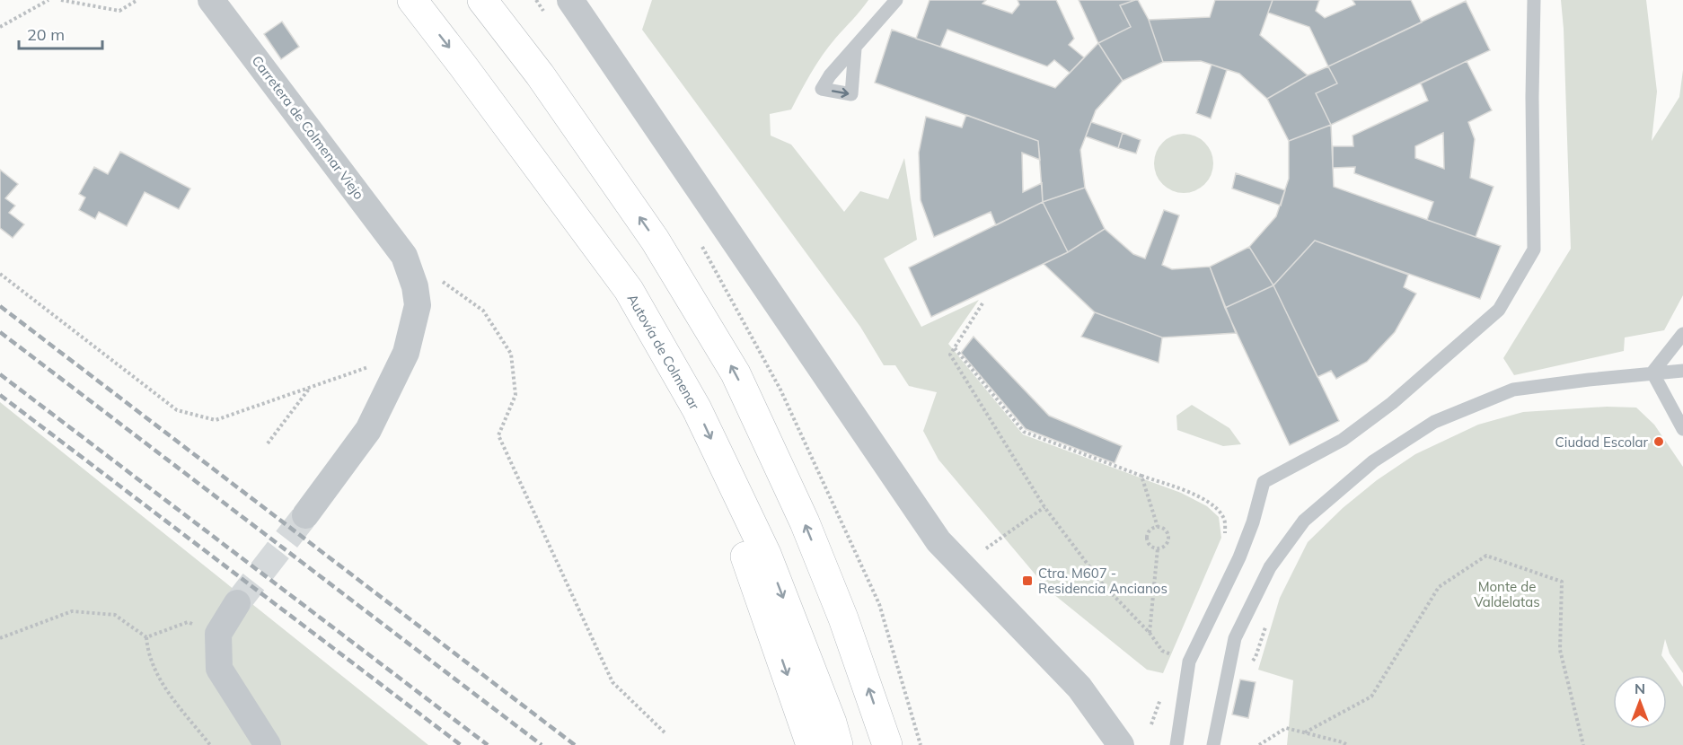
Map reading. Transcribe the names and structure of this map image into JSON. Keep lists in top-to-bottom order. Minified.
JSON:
{"streets":{"highway":["Autovía de Colmenar"],"street":["Carretera de Colmenar Viejo"]},"parks":["Monte de Valdelatas"],"places":{"other":["Ciudad Escolar"],"transit":["Ctra. M607 - Residencia Ancianos"]},"scale_bar":"20 m","north":"top"}
